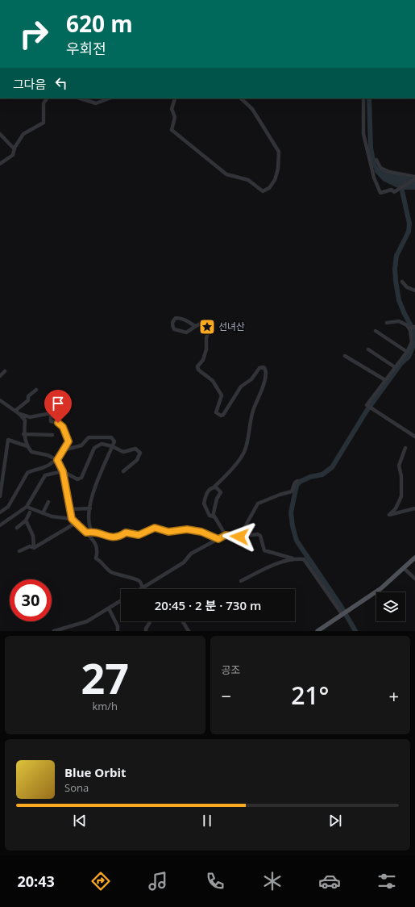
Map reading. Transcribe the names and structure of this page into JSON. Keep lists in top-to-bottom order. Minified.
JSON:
{"places":{"place":["선녀산"]},"page":{"turn":["620 m","우회전"],"then":"그다음","limit":"30","trip":"20:45 · 2 분 · 730 m","tile":[["27","km/h"],"공조"],"heat":["−","21°","+"],"song":["Blue Orbit","Sona"],"tabs":"20:43"}}
